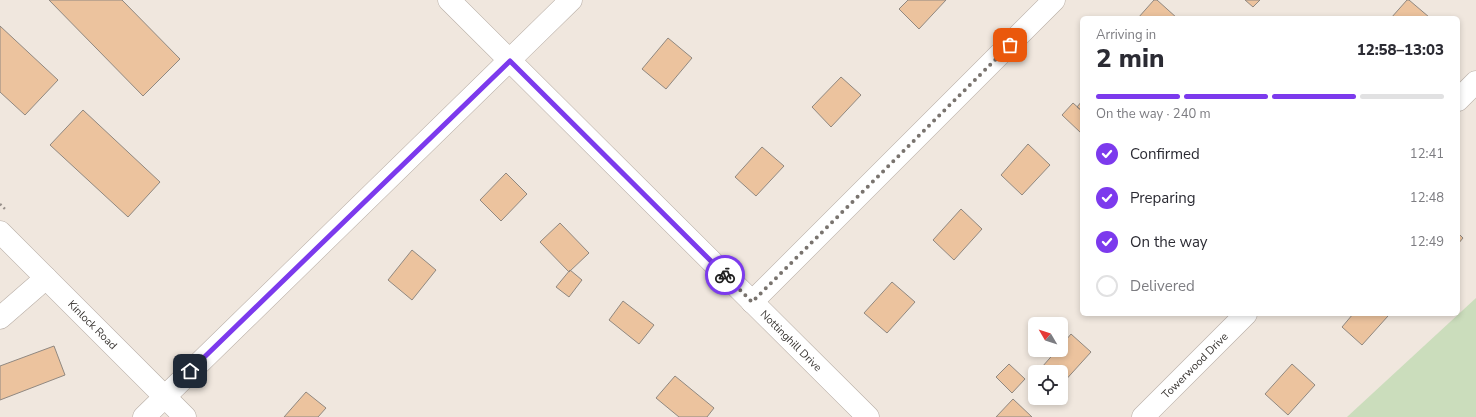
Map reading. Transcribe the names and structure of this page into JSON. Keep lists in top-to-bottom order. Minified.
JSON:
{"streets":{"street":["Kinlock Road","Nottinghill Drive","Towerwood Drive"]},"north":"top left","page":{"heading":["2 min","Arriving in","12:58–13:03"],"bar":"On the way · 240 m","list":[["Confirmed","12:41"],["Preparing","12:48"],["On the way","12:49"],"Delivered"]}}
